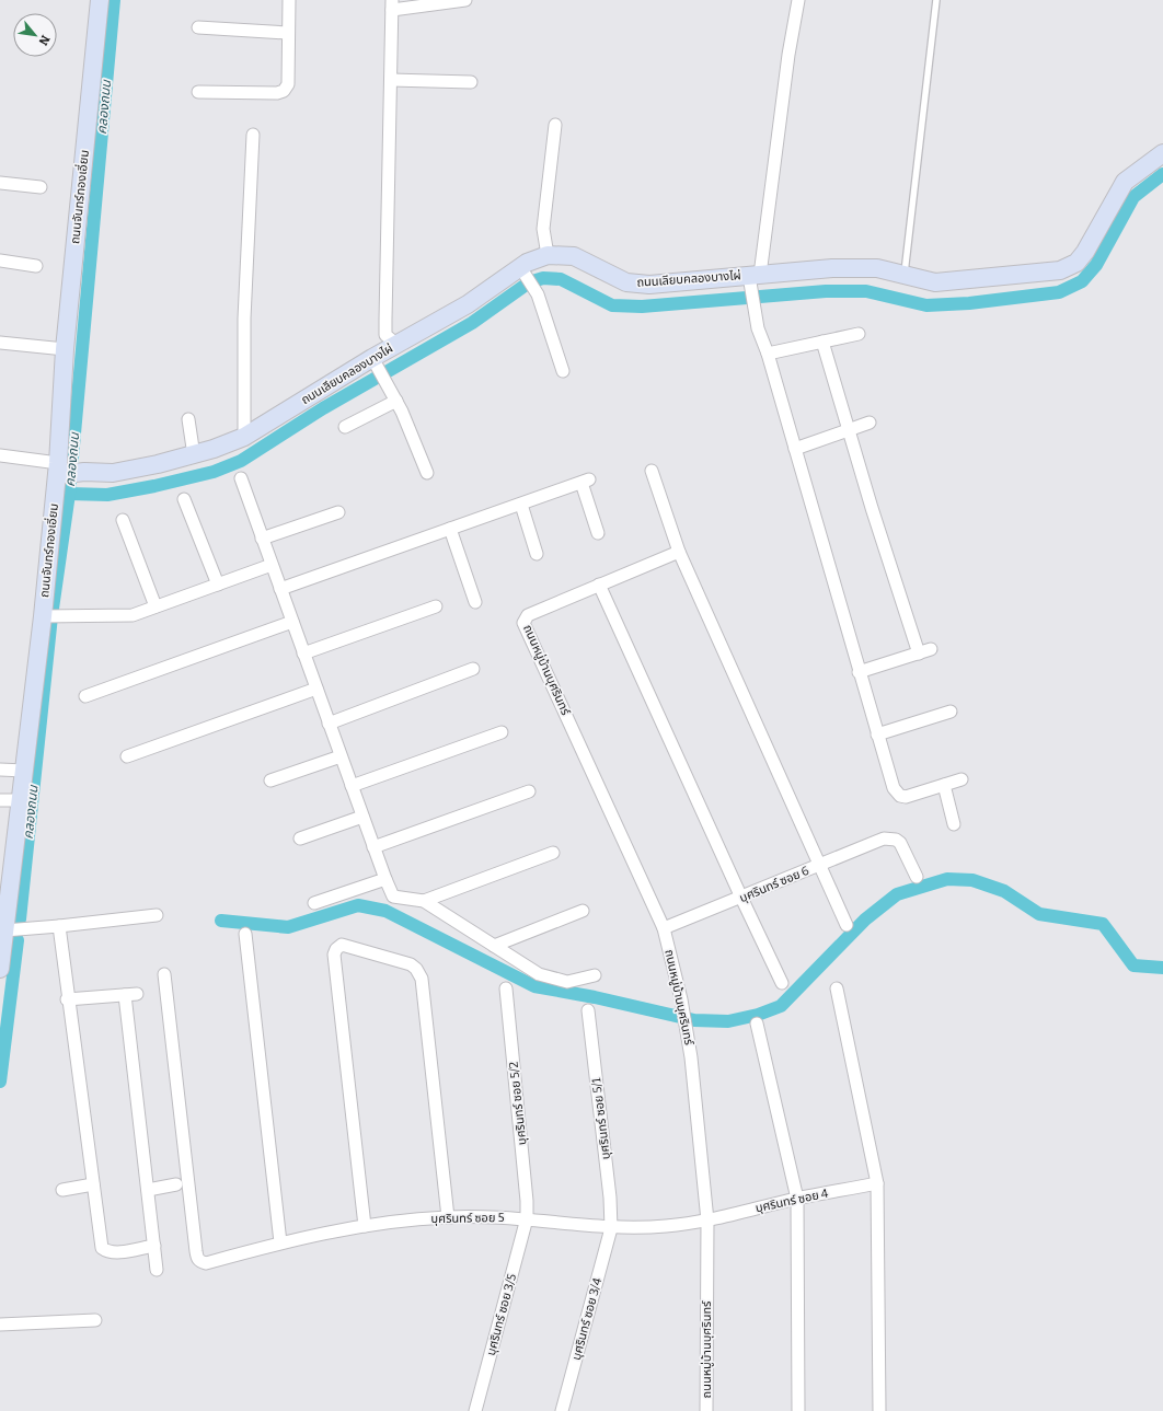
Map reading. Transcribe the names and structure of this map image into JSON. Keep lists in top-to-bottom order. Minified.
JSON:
{"streets":{"street":["ถนนจันทร์ทองเอี่ยม","ถนนเลียบคลองบางไผ่","ถนนหมู่บ้านบุศรินทร์","บุศรินทร์ ซอย 6","บุศรินทร์ ซอย 5/2","บุศรินทร์ ซอย 5/1","บุศรินทร์ ซอย 4","บุศรินทร์ ซอย 5","บุศรินทร์ ซอย 3/5","บุศรินทร์ ซอย 3/4"]},"crossings":[["ถนนจันทร์ทองเอี่ยม","ถนนเลียบคลองบางไผ่"],["ถนนหมู่บ้านบุศรินทร์","บุศรินทร์ ซอย 6"],["ถนนหมู่บ้านบุศรินทร์","บุศรินทร์ ซอย 4"],["ถนนหมู่บ้านบุศรินทร์","บุศรินทร์ ซอย 5"],["บุศรินทร์ ซอย 5/2","บุศรินทร์ ซอย 5"],["บุศรินทร์ ซอย 5/2","บุศรินทร์ ซอย 3/5"],["บุศรินทร์ ซอย 5/1","บุศรินทร์ ซอย 5"],["บุศรินทร์ ซอย 5/1","บุศรินทร์ ซอย 3/4"],["บุศรินทร์ ซอย 4","บุศรินทร์ ซอย 5"],["บุศรินทร์ ซอย 5","บุศรินทร์ ซอย 3/5"],["บุศรินทร์ ซอย 5","บุศรินทร์ ซอย 3/4"]],"water":["คลองถนน"],"north":"bottom right"}
